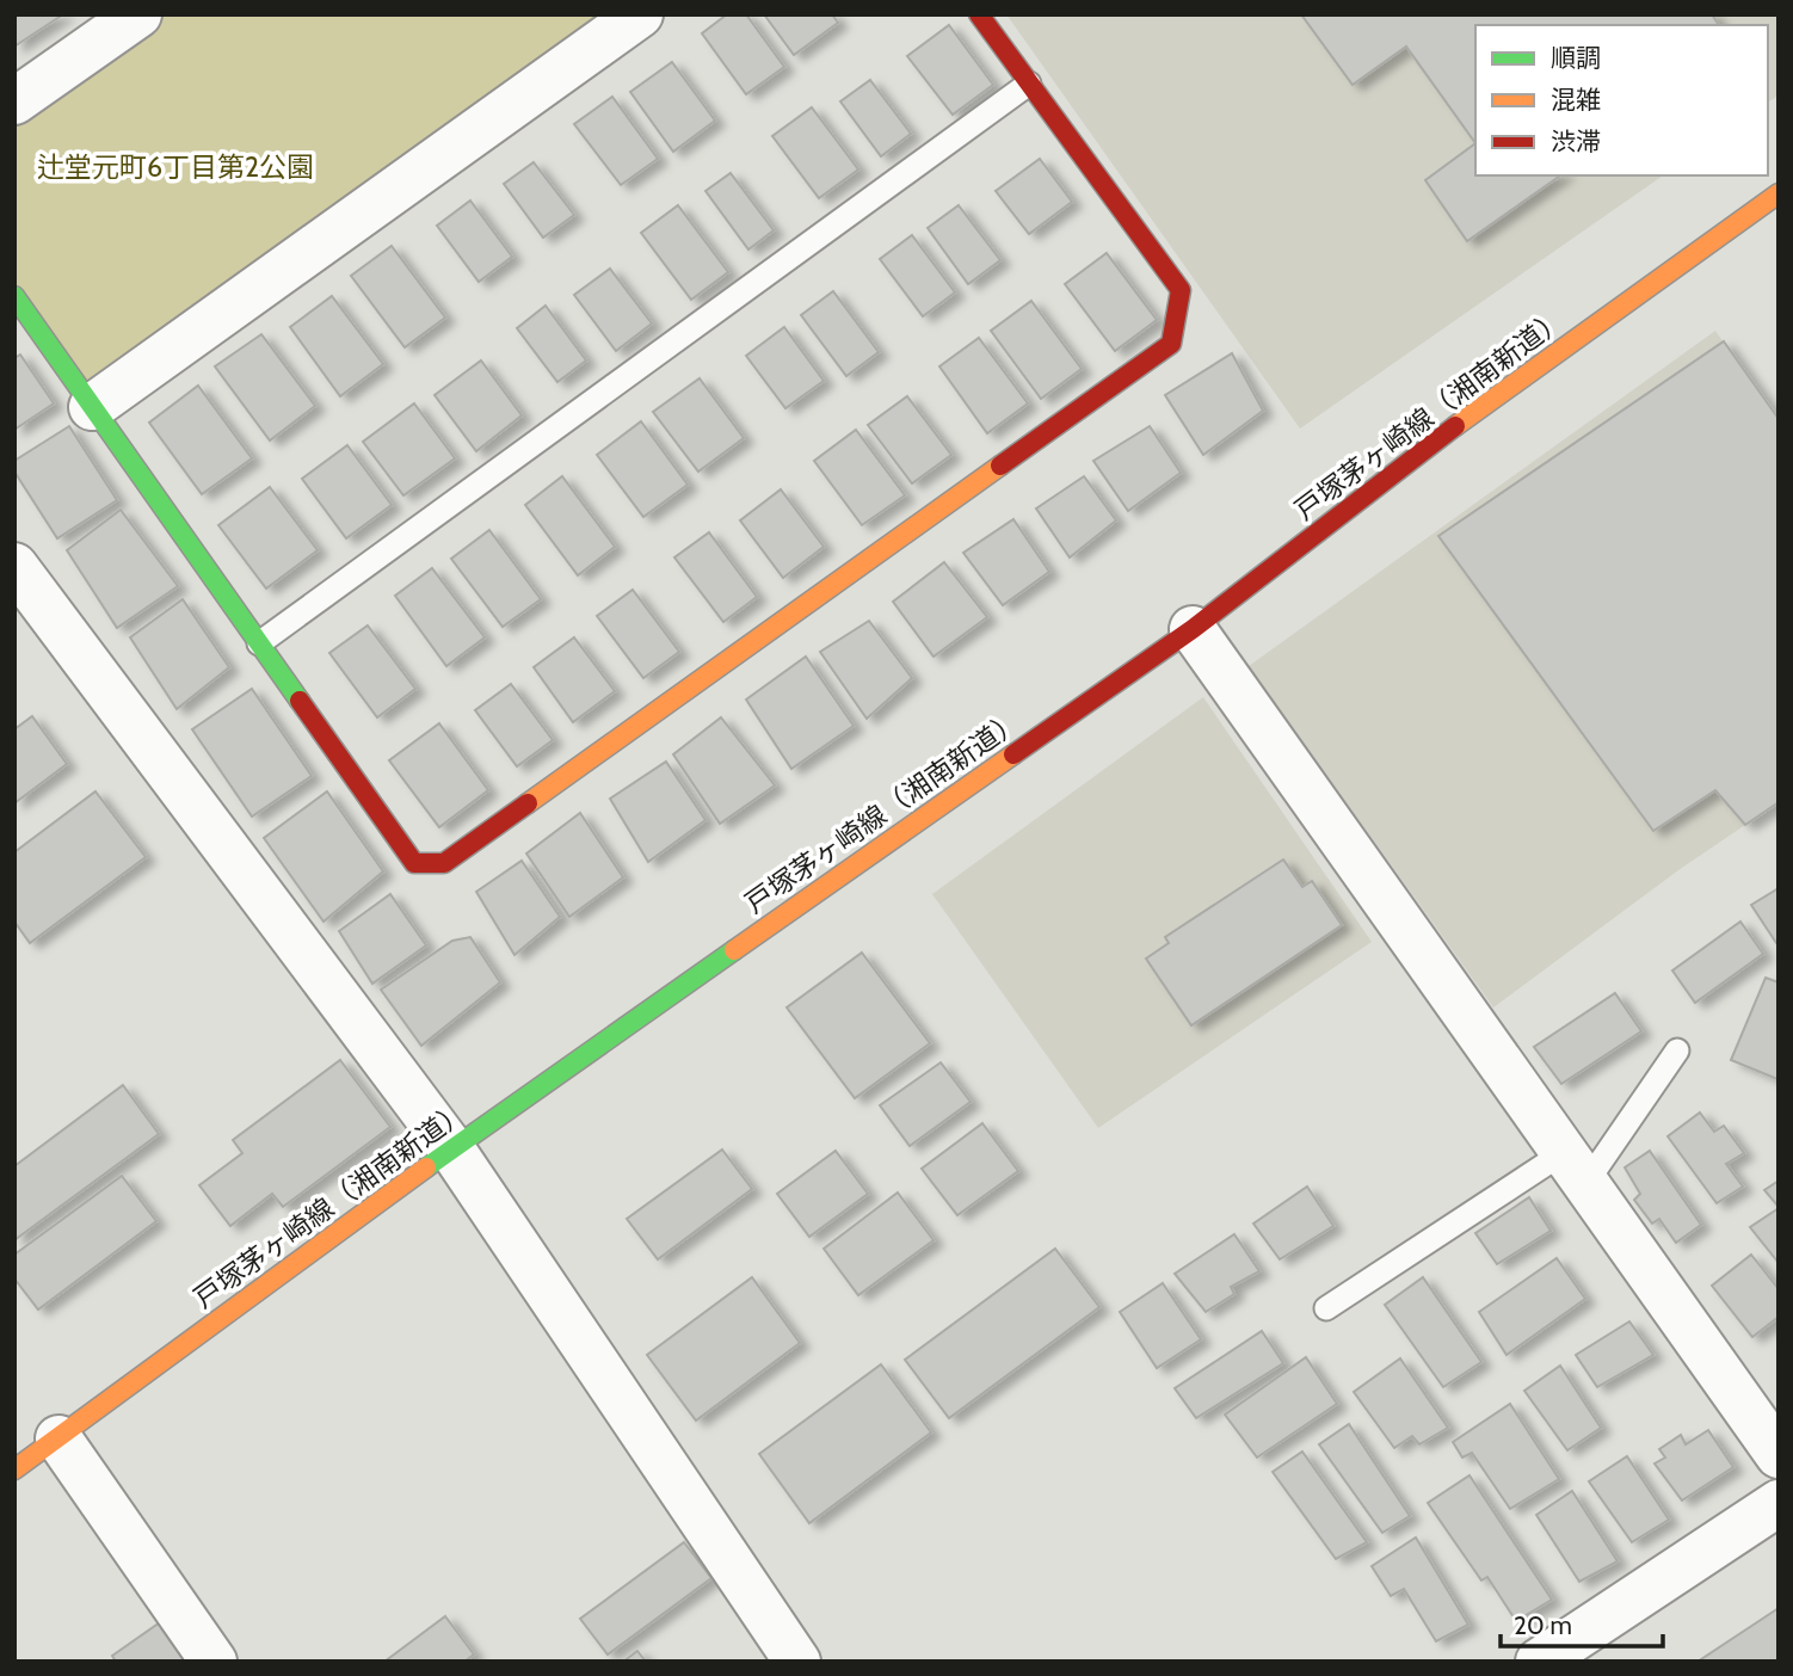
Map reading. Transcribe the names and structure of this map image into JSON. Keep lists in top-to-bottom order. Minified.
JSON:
{"streets":{"main road":["戸塚茅ヶ崎線（湘南新道）"]},"parks":["辻堂元町6丁目第2公園"],"legend":["順調","混雑","渋滞"],"scale_bar":"20 m"}
